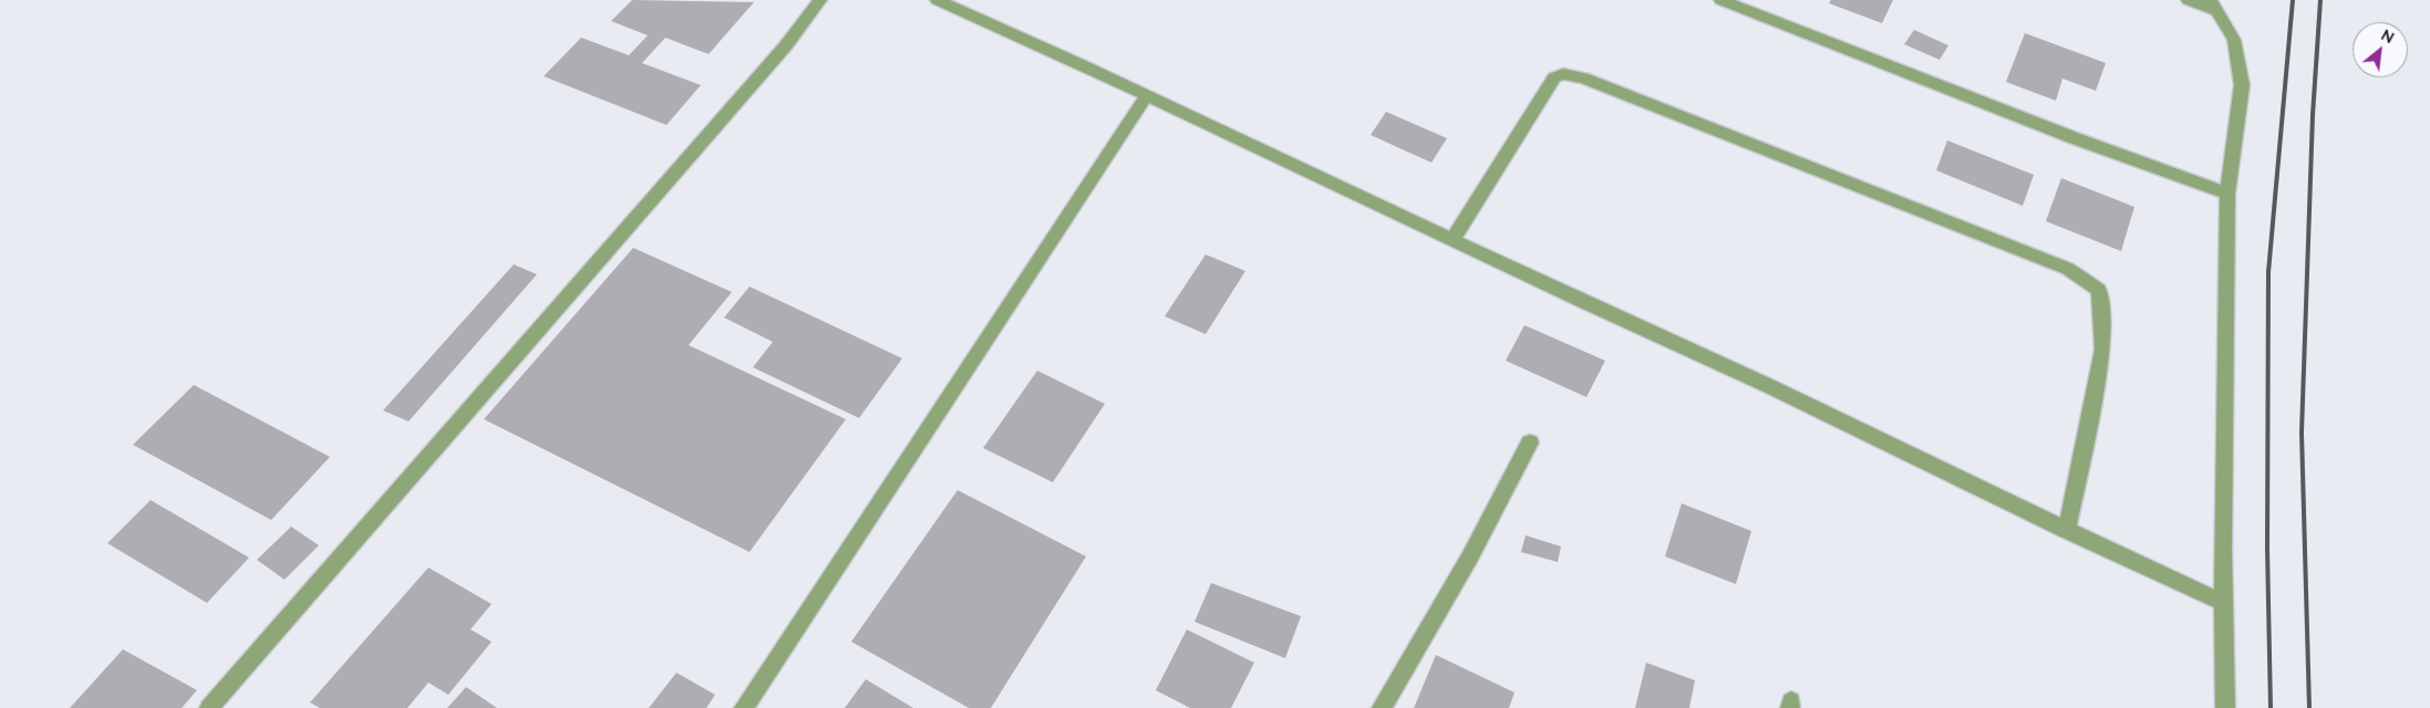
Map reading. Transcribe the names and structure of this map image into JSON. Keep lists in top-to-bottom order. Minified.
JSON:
{"north":"top right"}
